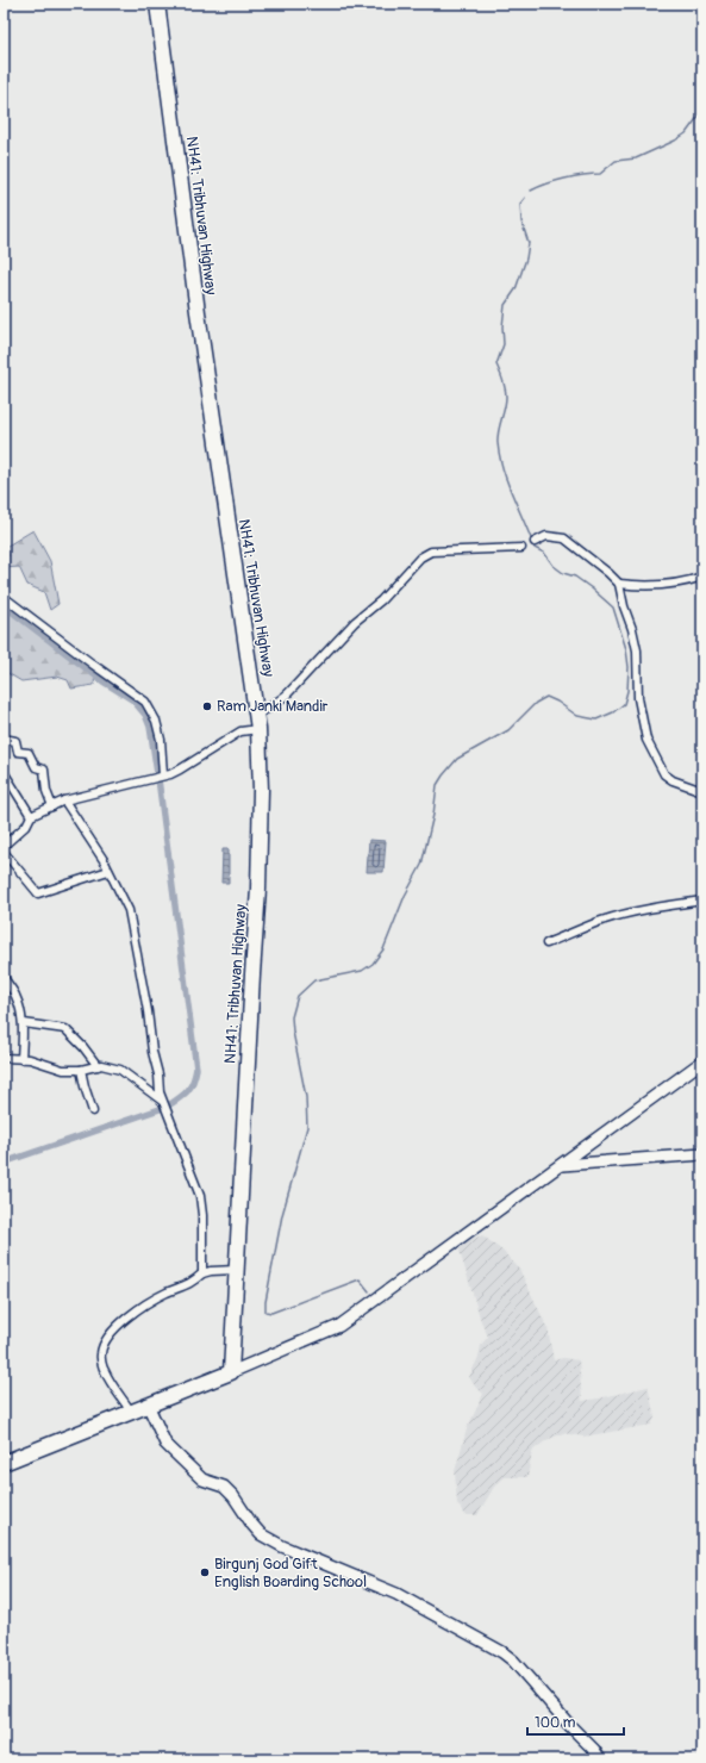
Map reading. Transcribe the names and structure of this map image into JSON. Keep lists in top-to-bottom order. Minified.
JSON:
{"streets":{"highway":["NH41: Tribhuvan Highway"]},"places":["Ram Janki Mandir","Birgunj God Gift English Boarding School"],"scale_bar":"100 m"}
